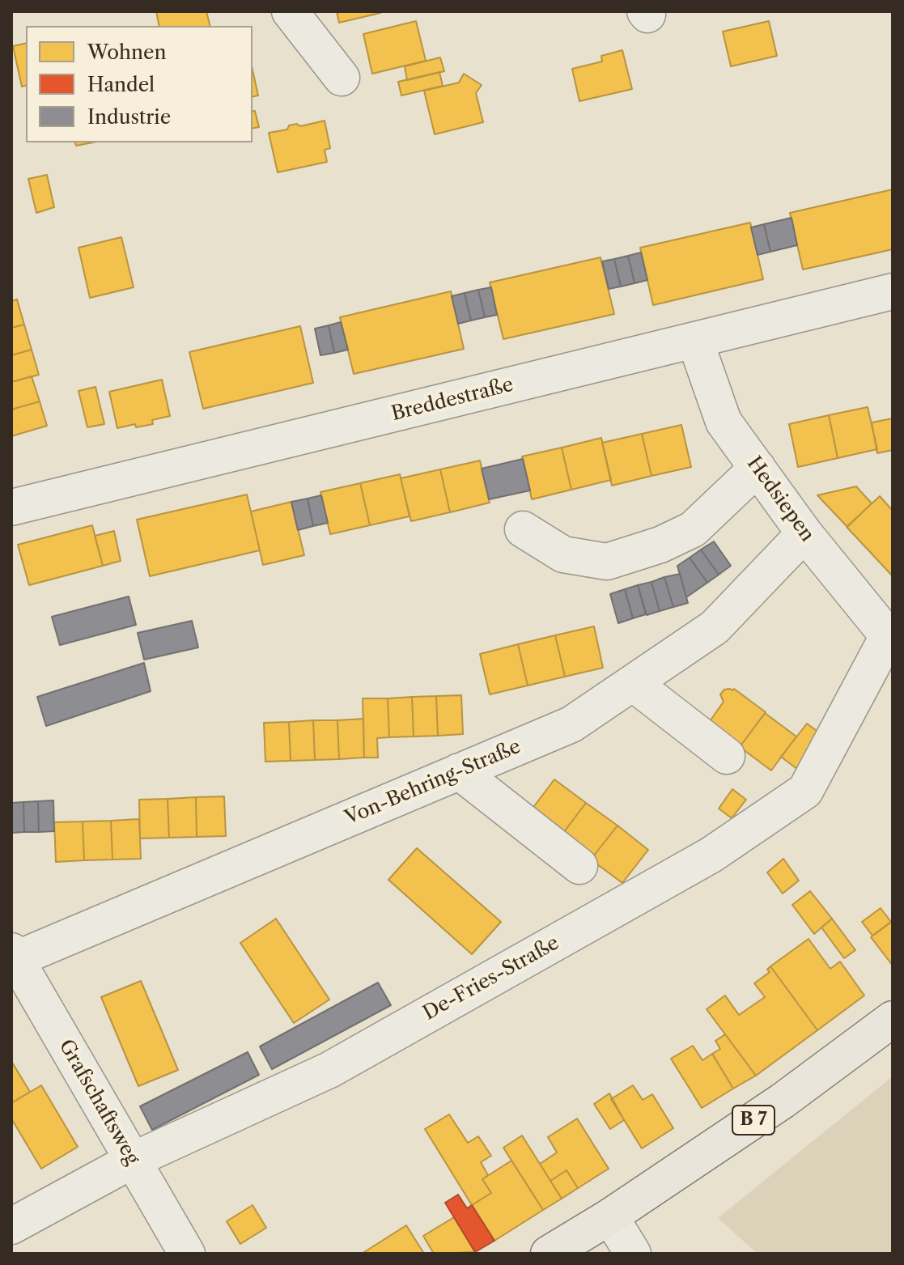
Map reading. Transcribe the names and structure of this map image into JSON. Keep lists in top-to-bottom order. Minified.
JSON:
{"streets":{"main road":["B 7"],"street":["Breddestraße","Hedsiepen","Von-Behring-Straße","De-Fries-Straße","Grafschaftsweg"]},"crossings":[["Breddestraße","Hedsiepen"],["Hedsiepen","Von-Behring-Straße"],["Hedsiepen","De-Fries-Straße"],["Von-Behring-Straße","Grafschaftsweg"],["De-Fries-Straße","Grafschaftsweg"]],"legend":["Wohnen","Handel","Industrie"]}
